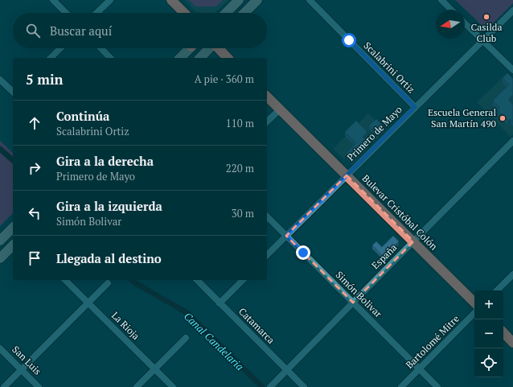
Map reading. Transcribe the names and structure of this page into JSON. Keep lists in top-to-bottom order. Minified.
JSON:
{"streets":{"highway":["Bulevar Cristóbal Colón"],"street":["Scalabrini Ortiz","Primero de Mayo","España","Simón Bolivar","La Rioja","Catamarca","Bartolomé Mitre","San Luis"]},"crossings":[["Scalabrini Ortiz","Primero de Mayo"],["Primero de Mayo","Bulevar Cristóbal Colón"],["Primero de Mayo","Simón Bolivar"],["Bulevar Cristóbal Colón","España"],["España","Simón Bolivar"],["España","Catamarca"],["Simón Bolivar","Bartolomé Mitre"]],"water":["Canal Candelaria"],"places":["Casilda Club","Escuela General San Martín 490"],"north":"left","page":{"search":"Buscar aquí","heading":["5 min","A pie · 360 m"],"list":[["Continúa","Scalabrini Ortiz","110 m"],["Gira a la derecha","Primero de Mayo","220 m"],["Gira a la izquierda","Simón Bolivar","30 m"],"Llegada al destino"],"map_buttons":["+","−"]}}
